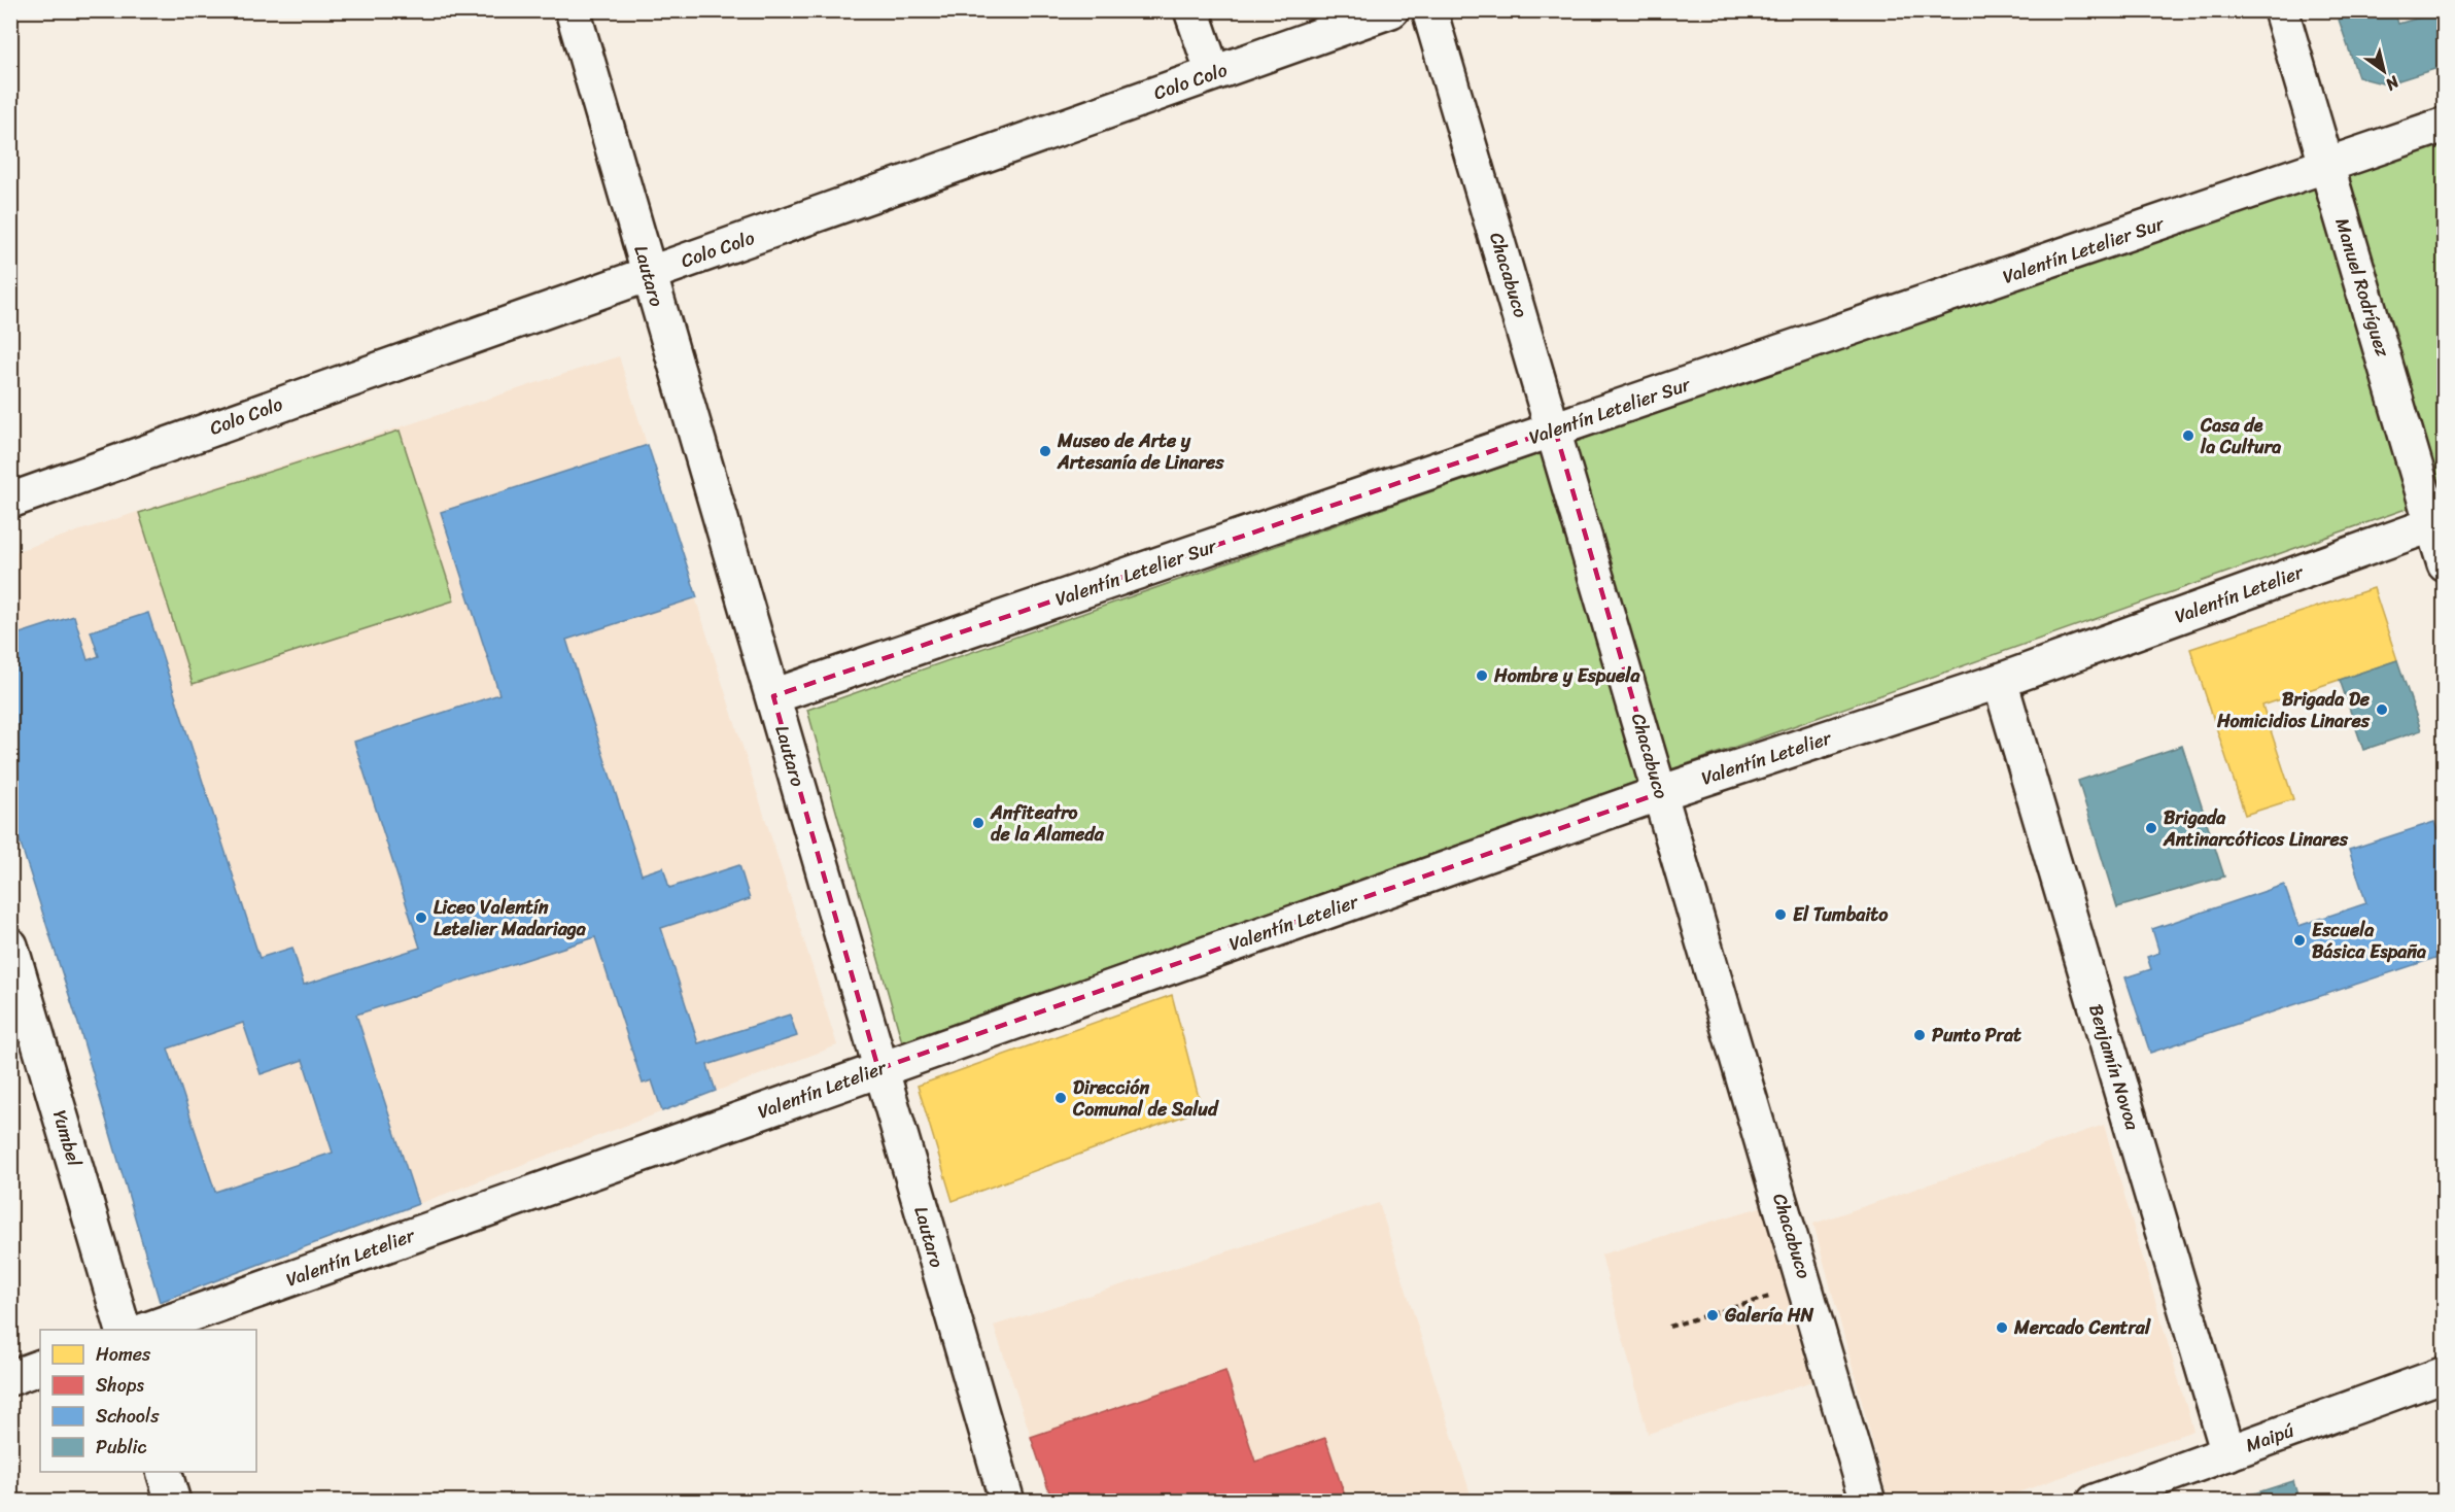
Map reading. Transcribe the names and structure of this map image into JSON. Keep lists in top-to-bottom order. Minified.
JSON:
{"streets":{"street":["Colo Colo","Valentín Letelier Sur","Chacabuco","Lautaro","Manuel Rodríguez","Valentín Letelier","Benjamín Novoa","Yumbel","Maipú"]},"crossings":[["Colo Colo","Lautaro"],["Valentín Letelier Sur","Chacabuco"],["Valentín Letelier Sur","Lautaro"],["Valentín Letelier Sur","Manuel Rodríguez"],["Chacabuco","Valentín Letelier"],["Lautaro","Valentín Letelier"],["Manuel Rodríguez","Valentín Letelier"],["Valentín Letelier","Benjamín Novoa"],["Benjamín Novoa","Maipú"]],"places":["Casa de la Cultura","Museo de Arte y Artesanía de Linares","Hombre y Espuela","Brigada De Homicidios Linares","Anfiteatro de la Alameda","Brigada Antinarcóticos Linares","El Tumbaito","Liceo Valentín Letelier Madariaga","Escuela Básica España","Punto Prat","Dirección Comunal de Salud","Galería HN","Mercado Central"],"legend":["Homes","Shops","Schools","Public"],"north":"bottom right"}
